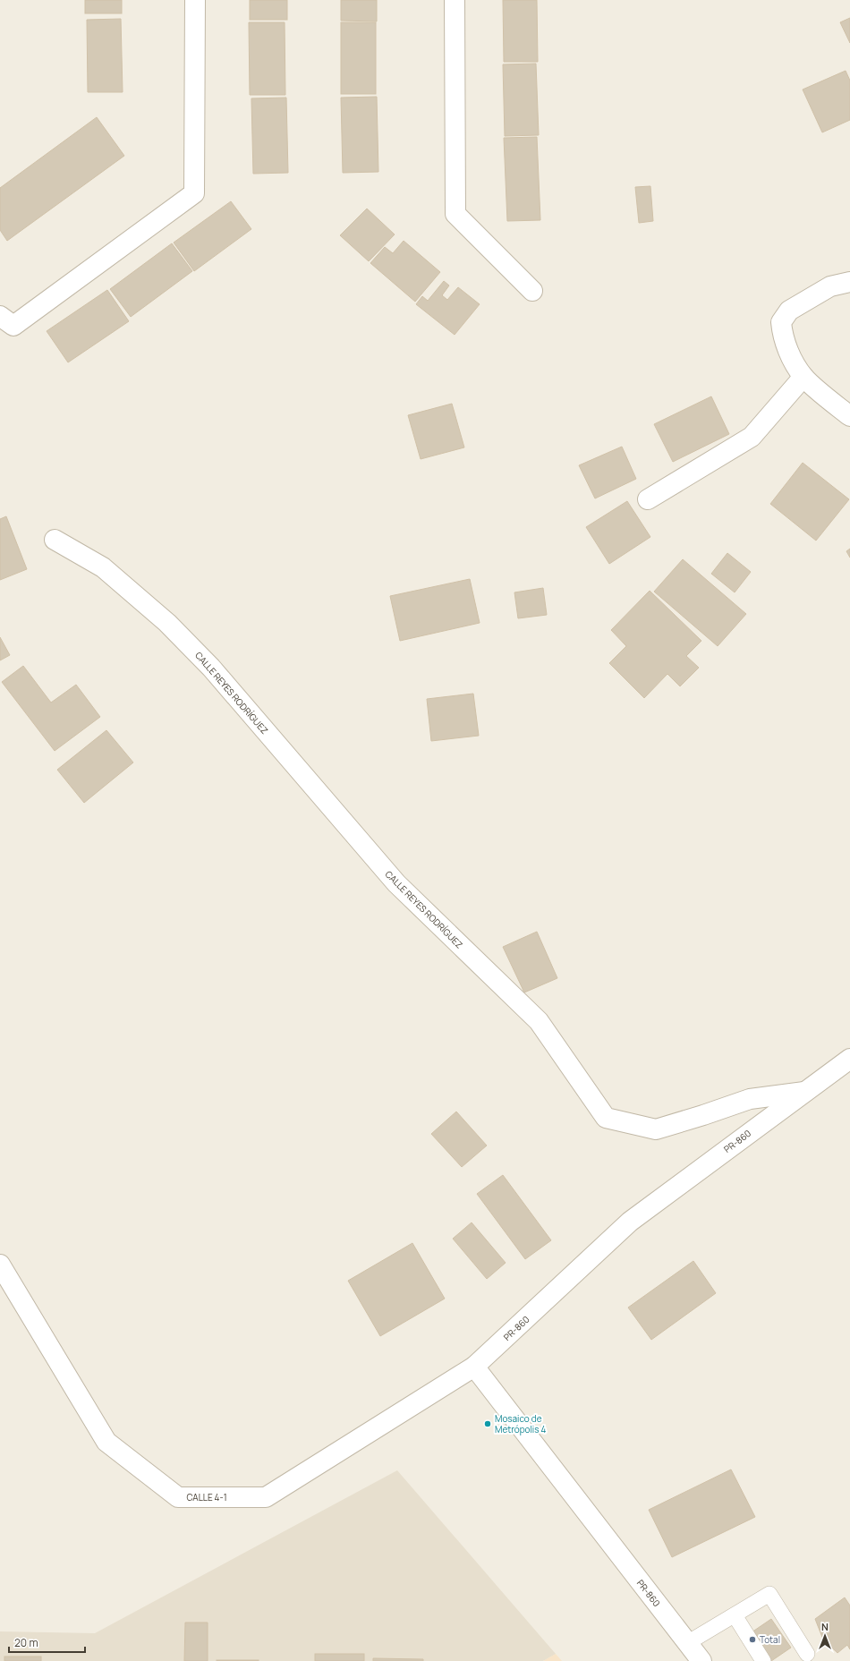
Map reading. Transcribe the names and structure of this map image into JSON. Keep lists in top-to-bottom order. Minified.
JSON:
{"streets":{"street":["CALLE REYES RODRÍGUEZ","PR-860","CALLE 4-1"]},"crossings":[["CALLE REYES RODRÍGUEZ","PR-860"],["PR-860","CALLE 4-1"]],"places":["Mosaico de Metrópolis 4","Total"],"scale_bar":"20 m","north":"top"}
